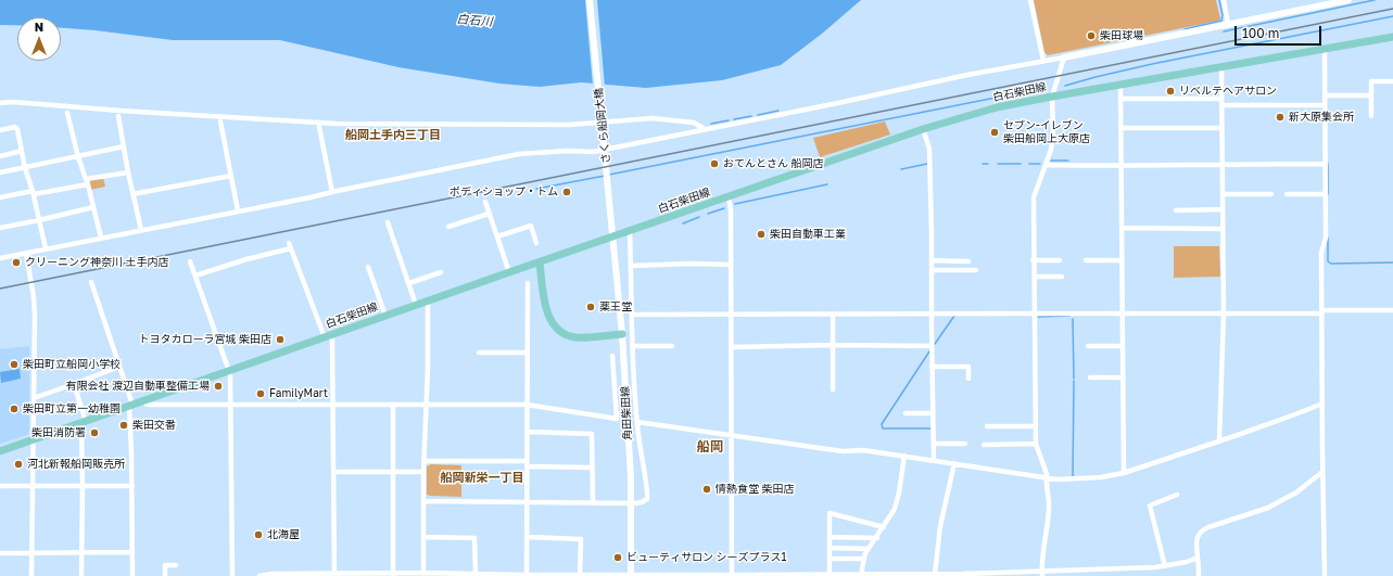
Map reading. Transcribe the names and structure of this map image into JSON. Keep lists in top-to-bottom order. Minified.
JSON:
{"streets":{"main road":["白石柴田線","さくら船岡大橋","角田柴田線"]},"crossings":[["さくら船岡大橋","角田柴田線"]],"districts":["船岡土手内三丁目","船岡","船岡新栄一丁目"],"water":["白石川"],"places":["柴田球場","リベルテヘアサロン","新大原集会所","セブン-イレブン 柴田船岡上大原店","おてんとさん 船岡店","ボディショップ・トム","柴田自動車工業","クリーニング神奈川 土手内店","薬王堂","トヨタカローラ宮城 柴田店","柴田町立船岡小学校","有限会社 渡辺自動車整備工場","FamilyMart","柴田町立第一幼稚園","柴田交番","柴田消防署","河北新報船岡販売所","情熱食堂 柴田店","北海屋","ビューティサロン シーズプラス1"],"scale_bar":"100 m","north":"top"}
